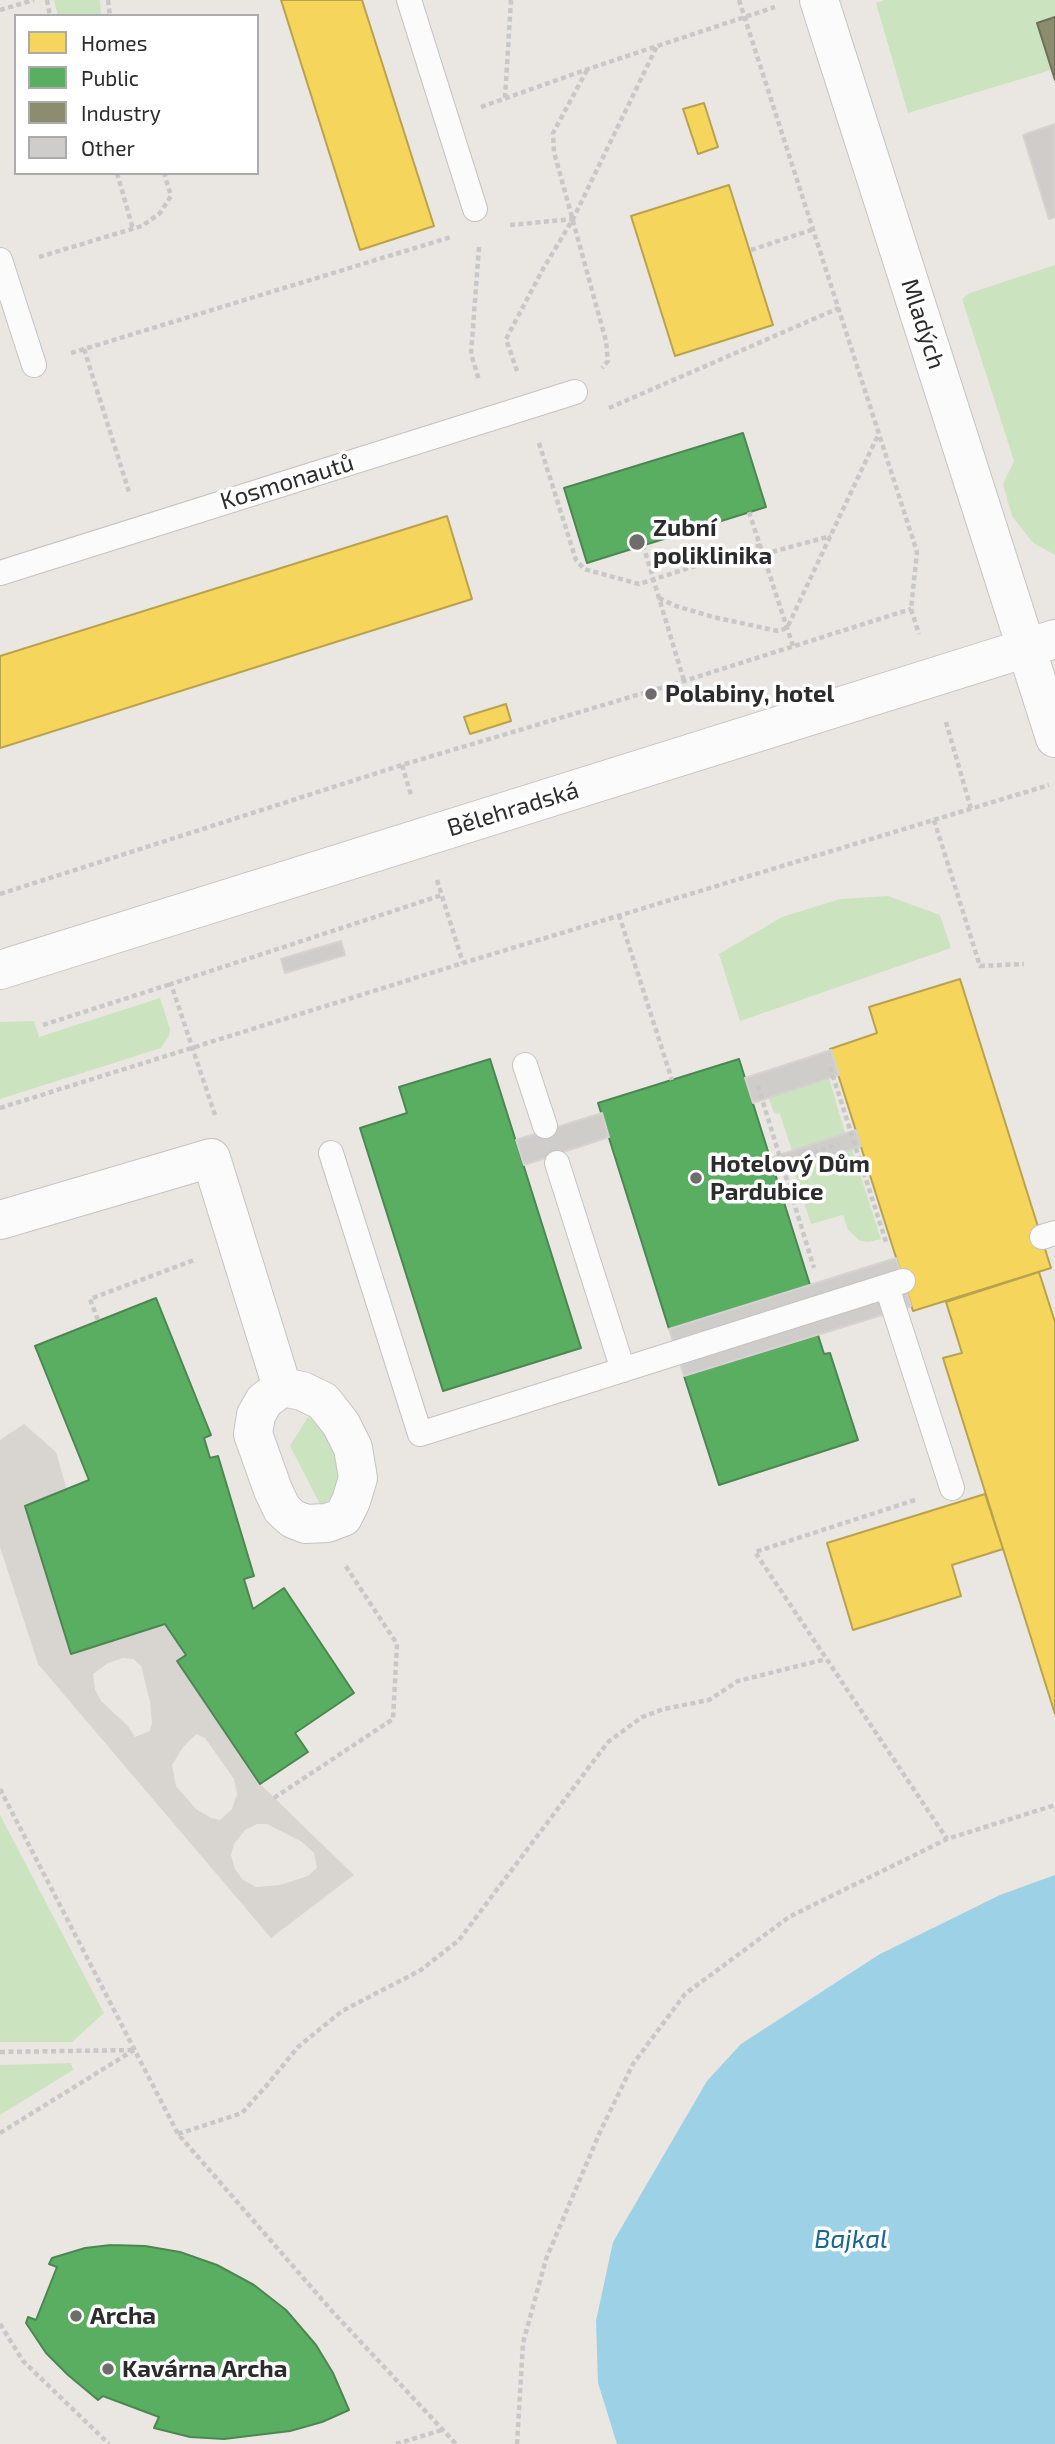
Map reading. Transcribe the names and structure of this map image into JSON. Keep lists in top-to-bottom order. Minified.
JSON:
{"streets":{"street":["Mladých","Bělehradská"],"lane":["Kosmonautů"]},"crossings":[["Mladých","Bělehradská"]],"water":["Bajkal"],"places":["Zubní poliklinika","Polabiny, hotel","Hotelový Dům Pardubice","Archa","Kavárna Archa"],"legend":["Homes","Public","Industry","Other"]}
